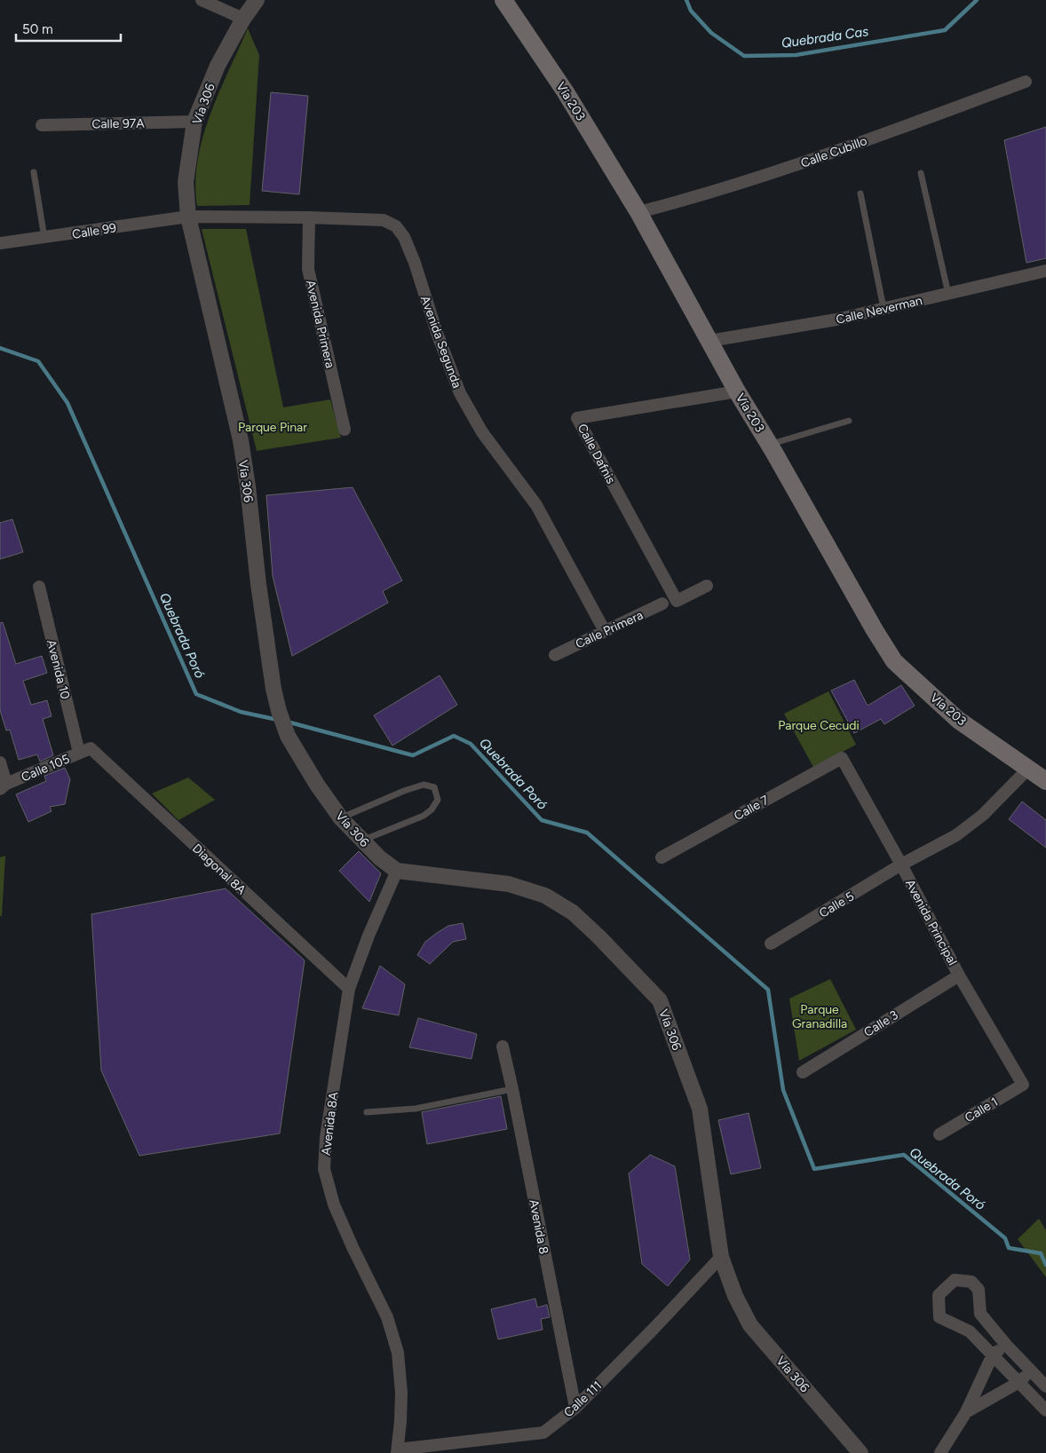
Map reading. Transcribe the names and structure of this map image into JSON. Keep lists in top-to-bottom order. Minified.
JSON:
{"streets":{"main road":["Vía 203"],"street":["Vía 306","Calle 97A","Calle Cubillo","Calle 99","Calle Neverman","Avenida Primera","Avenida Segunda","Calle Dafnis","Calle Primera","Avenida 10","Calle 105","Calle 7","Diagonal 8A","Calle 5","Avenida Principal","Calle 3","Calle 1","Avenida 8A","Avenida 8","Calle 111"]},"crossings":[["Vía 203","Calle Cubillo"],["Vía 203","Calle Neverman"],["Vía 203","Calle Dafnis"],["Vía 203","Calle 5"],["Vía 306","Calle 97A"],["Vía 306","Calle 99"],["Vía 306","Avenida Segunda"],["Vía 306","Avenida 8A"],["Vía 306","Calle 111"],["Calle 99","Avenida Segunda"],["Avenida Primera","Avenida Segunda"],["Avenida Segunda","Calle Primera"],["Avenida 10","Calle 105"],["Avenida 10","Diagonal 8A"],["Calle 105","Diagonal 8A"],["Calle 7","Avenida Principal"],["Diagonal 8A","Avenida 8A"],["Calle 5","Avenida Principal"],["Avenida Principal","Calle 3"],["Avenida Principal","Calle 1"],["Avenida 8A","Calle 111"],["Avenida 8","Calle 111"]],"water":["Quebrada Cas","Quebrada Poró"],"parks":["Parque Pinar","Parque Cecudi","Parque Granadilla"],"scale_bar":"50 m"}
